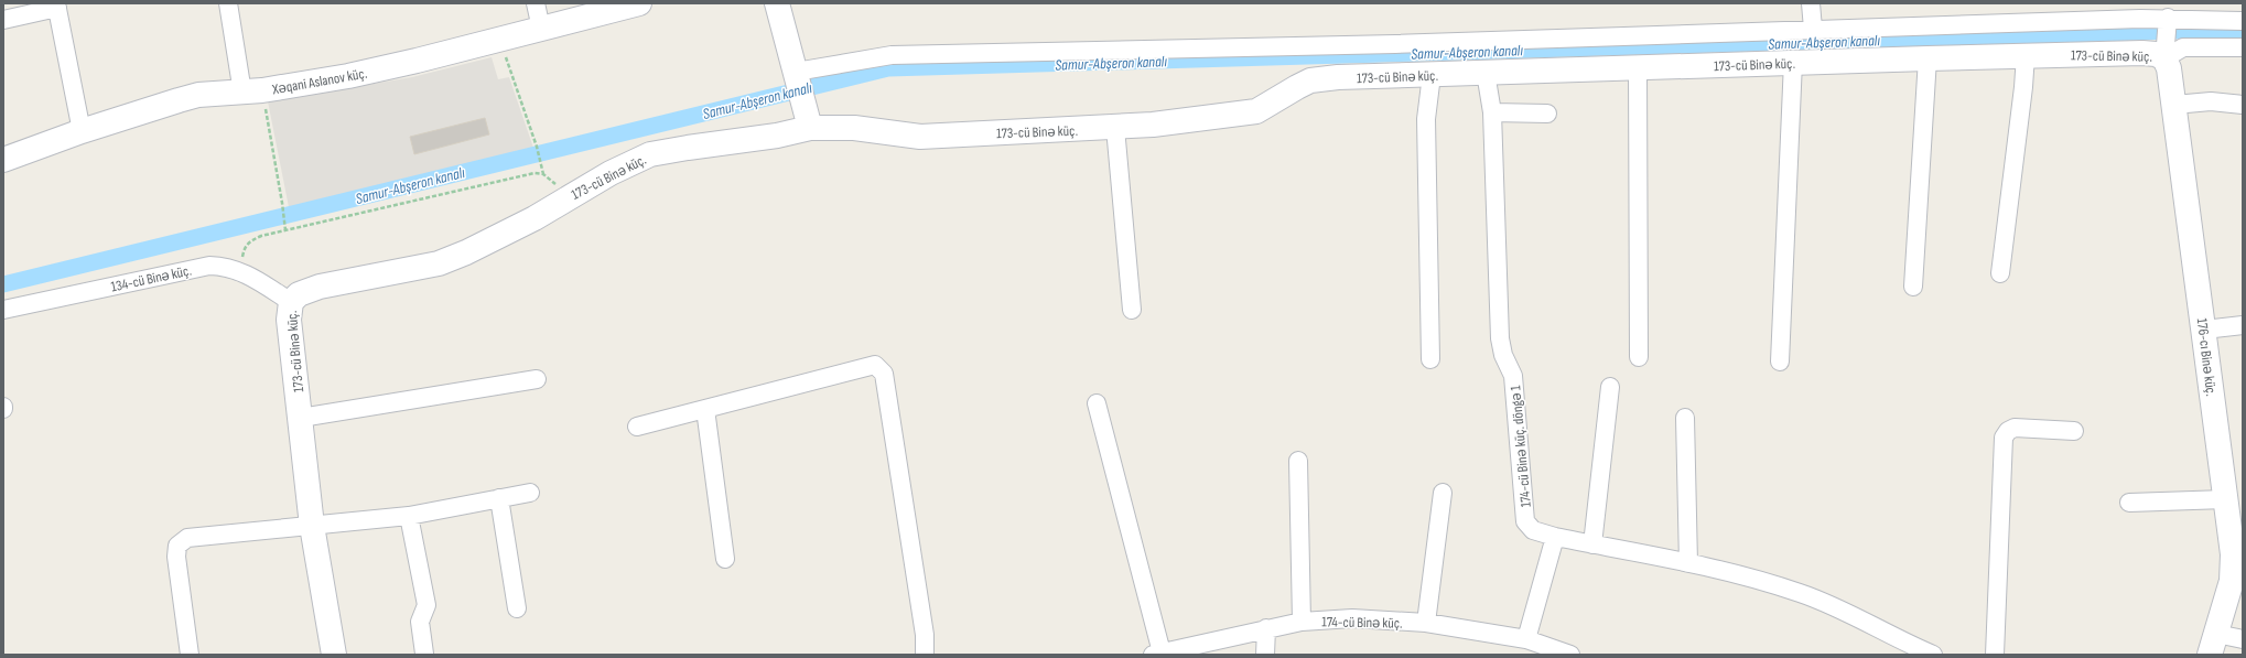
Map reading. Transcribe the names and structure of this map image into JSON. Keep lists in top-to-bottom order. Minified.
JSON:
{"streets":{"street":["173-cü Binə küç.","Xəqani Aslanov küç.","134-cü Binə küç.","176-cı Binə küç.","174-cü Binə küç. döngə 1","174-cü Binə küç."]},"crossings":[["173-cü Binə küç.","134-cü Binə küç."],["173-cü Binə küç.","176-cı Binə küç."],["173-cü Binə küç.","174-cü Binə küç. döngə 1"]],"water":["Samur-Abşeron kanalı"]}
